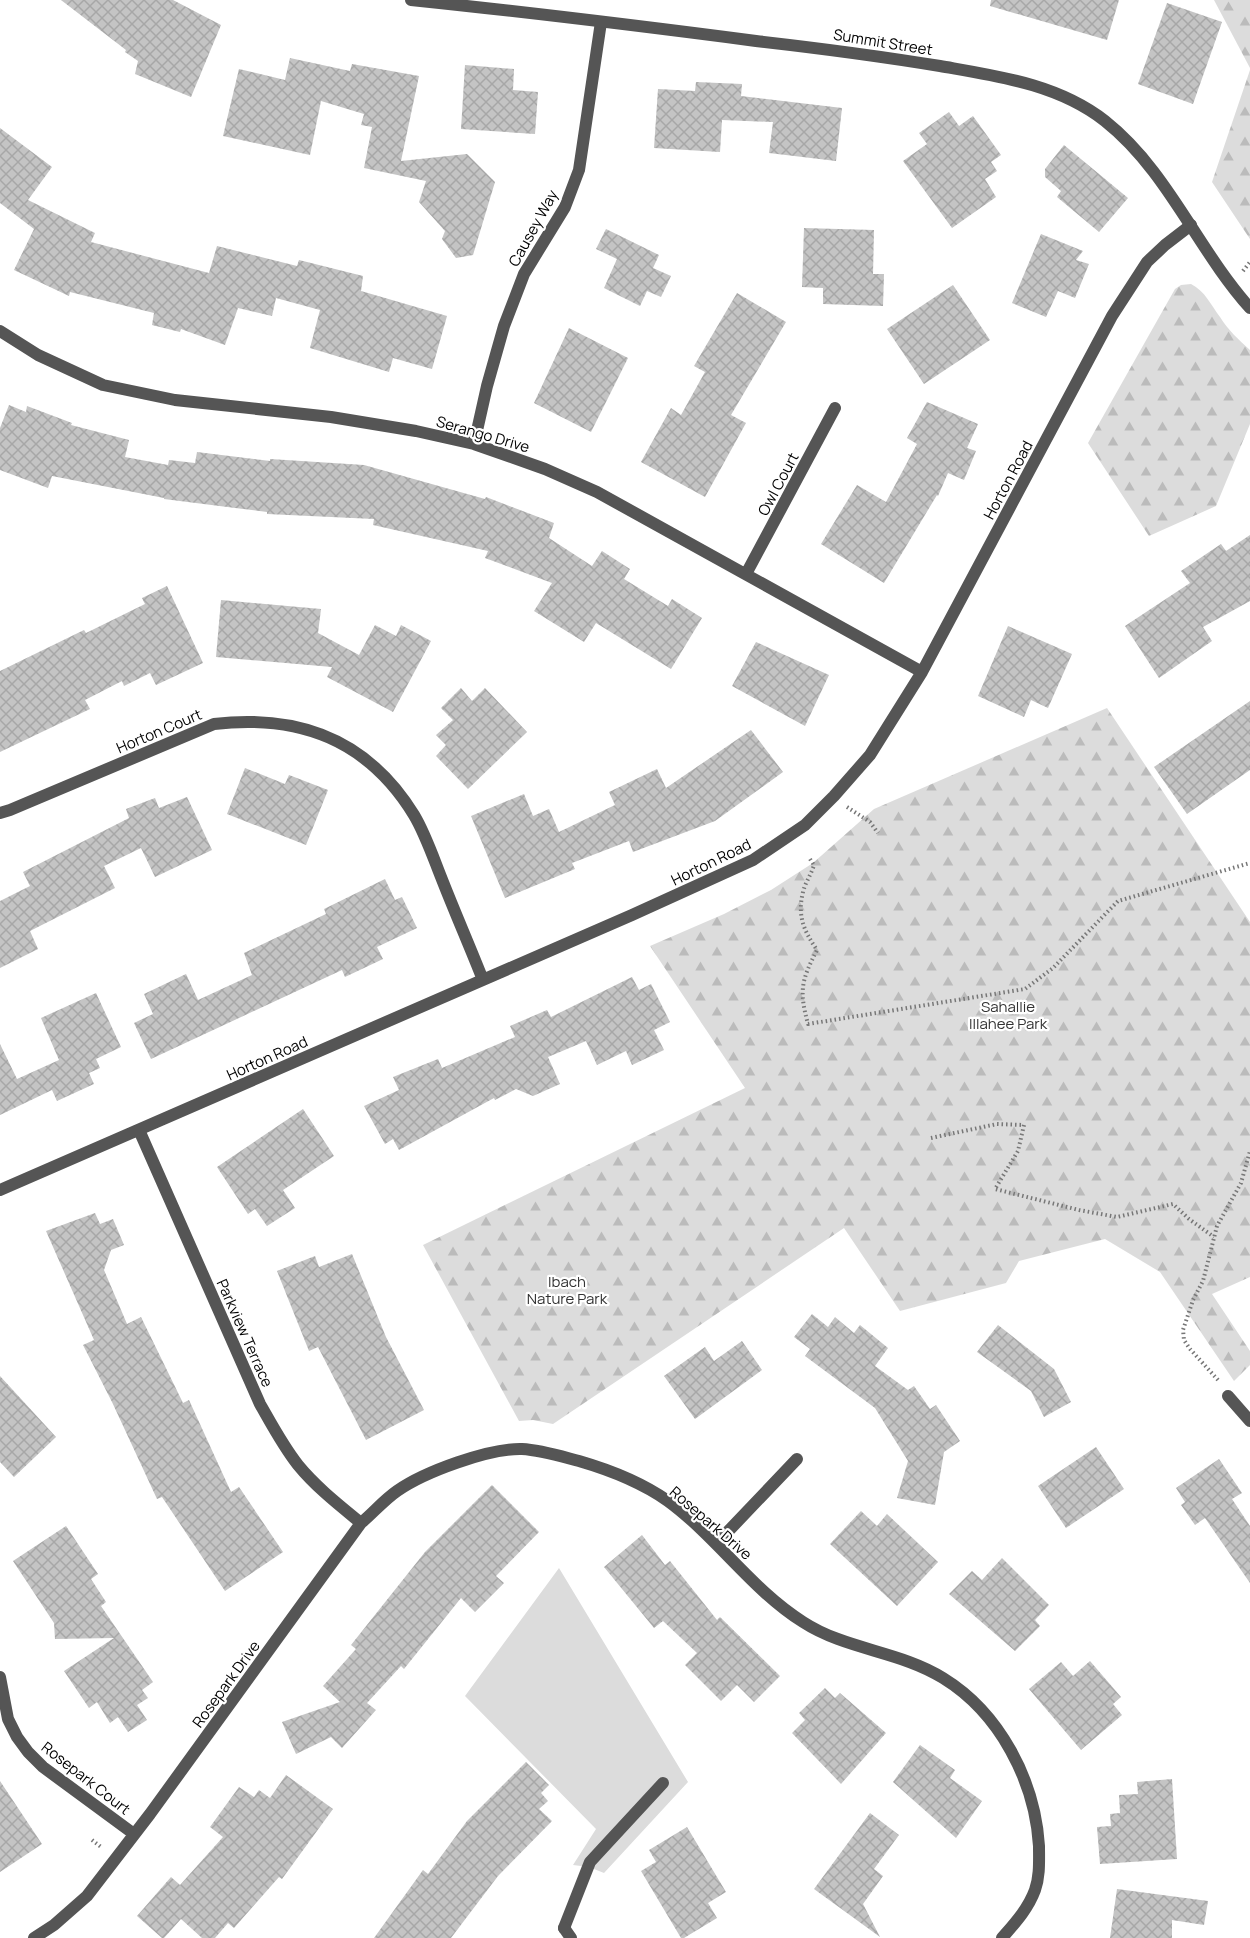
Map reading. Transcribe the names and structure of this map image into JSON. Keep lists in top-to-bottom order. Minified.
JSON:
{"streets":{"street":["Summit Street","Causey Way","Serango Drive","Horton Road","Owl Court","Horton Court","Parkview Terrace","Rosepark Drive","Rosepark Court"]},"crossings":[["Summit Street","Causey Way"],["Summit Street","Horton Road"],["Causey Way","Serango Drive"],["Serango Drive","Horton Road"],["Serango Drive","Owl Court"],["Horton Road","Horton Court"],["Horton Road","Parkview Terrace"],["Parkview Terrace","Rosepark Drive"],["Rosepark Drive","Rosepark Court"]],"parks":["Sahallie Illahee Park","Ibach Nature Park"]}
